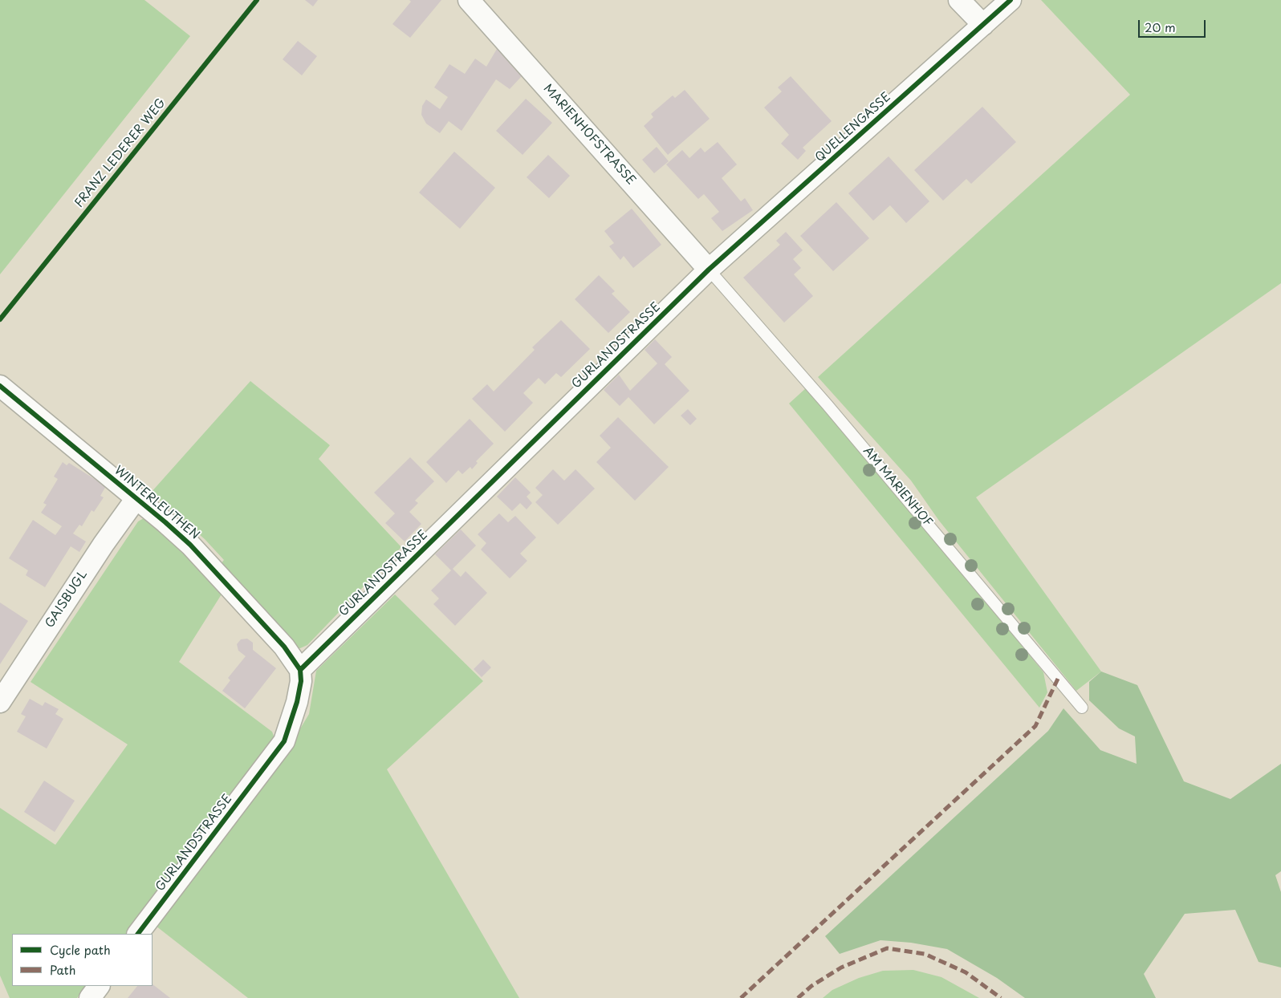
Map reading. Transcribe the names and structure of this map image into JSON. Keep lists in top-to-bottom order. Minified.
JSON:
{"streets":{"street":["QUELLENGASSE","MARIENHOFSTRASSE","GURLANDSTRASSE","WINTERLEUTHEN","GAISBUGL"],"lane":["AM MARIENHOF"],"cycle path":["FRANZ LEDERER WEG"]},"crossings":[["QUELLENGASSE","MARIENHOFSTRASSE"],["QUELLENGASSE","GURLANDSTRASSE"],["QUELLENGASSE","AM MARIENHOF"],["MARIENHOFSTRASSE","GURLANDSTRASSE"],["MARIENHOFSTRASSE","AM MARIENHOF"],["GURLANDSTRASSE","AM MARIENHOF"],["GURLANDSTRASSE","WINTERLEUTHEN"],["WINTERLEUTHEN","GAISBUGL"]],"legend":["Cycle path","Path"],"scale_bar":"20 m"}
